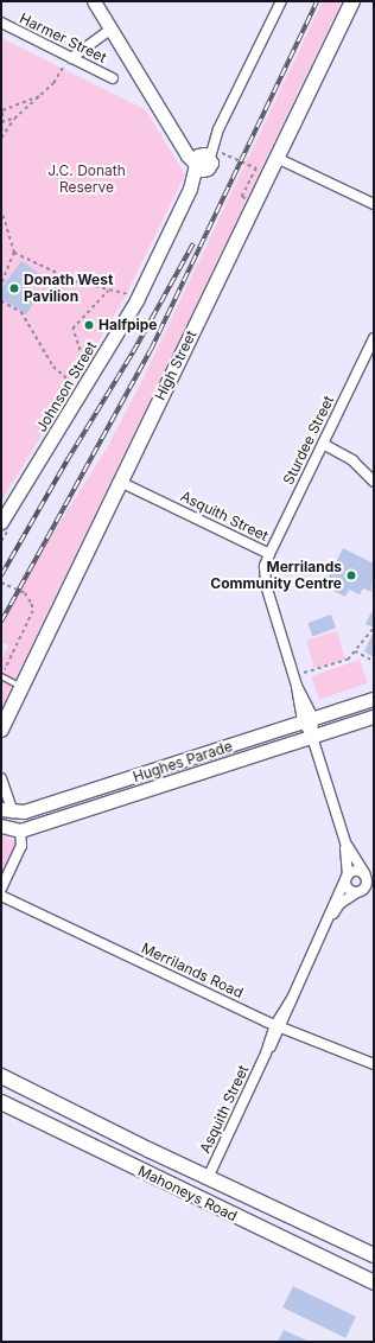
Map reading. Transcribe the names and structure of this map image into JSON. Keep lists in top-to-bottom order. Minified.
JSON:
{"streets":{"main road":["High Street","Mahoneys Road"],"street":["Harmer Street","Johnson Street","Sturdee Street","Asquith Street","Hughes Parade","Merrilands Road"]},"crossings":[["High Street","Asquith Street"],["Sturdee Street","Asquith Street"],["Asquith Street","Hughes Parade"],["Asquith Street","Merrilands Road"],["Asquith Street","Mahoneys Road"]],"parks":["J.C. Donath Reserve"],"places":["Donath West Pavilion","Halfpipe","Merrilands Community Centre"]}
